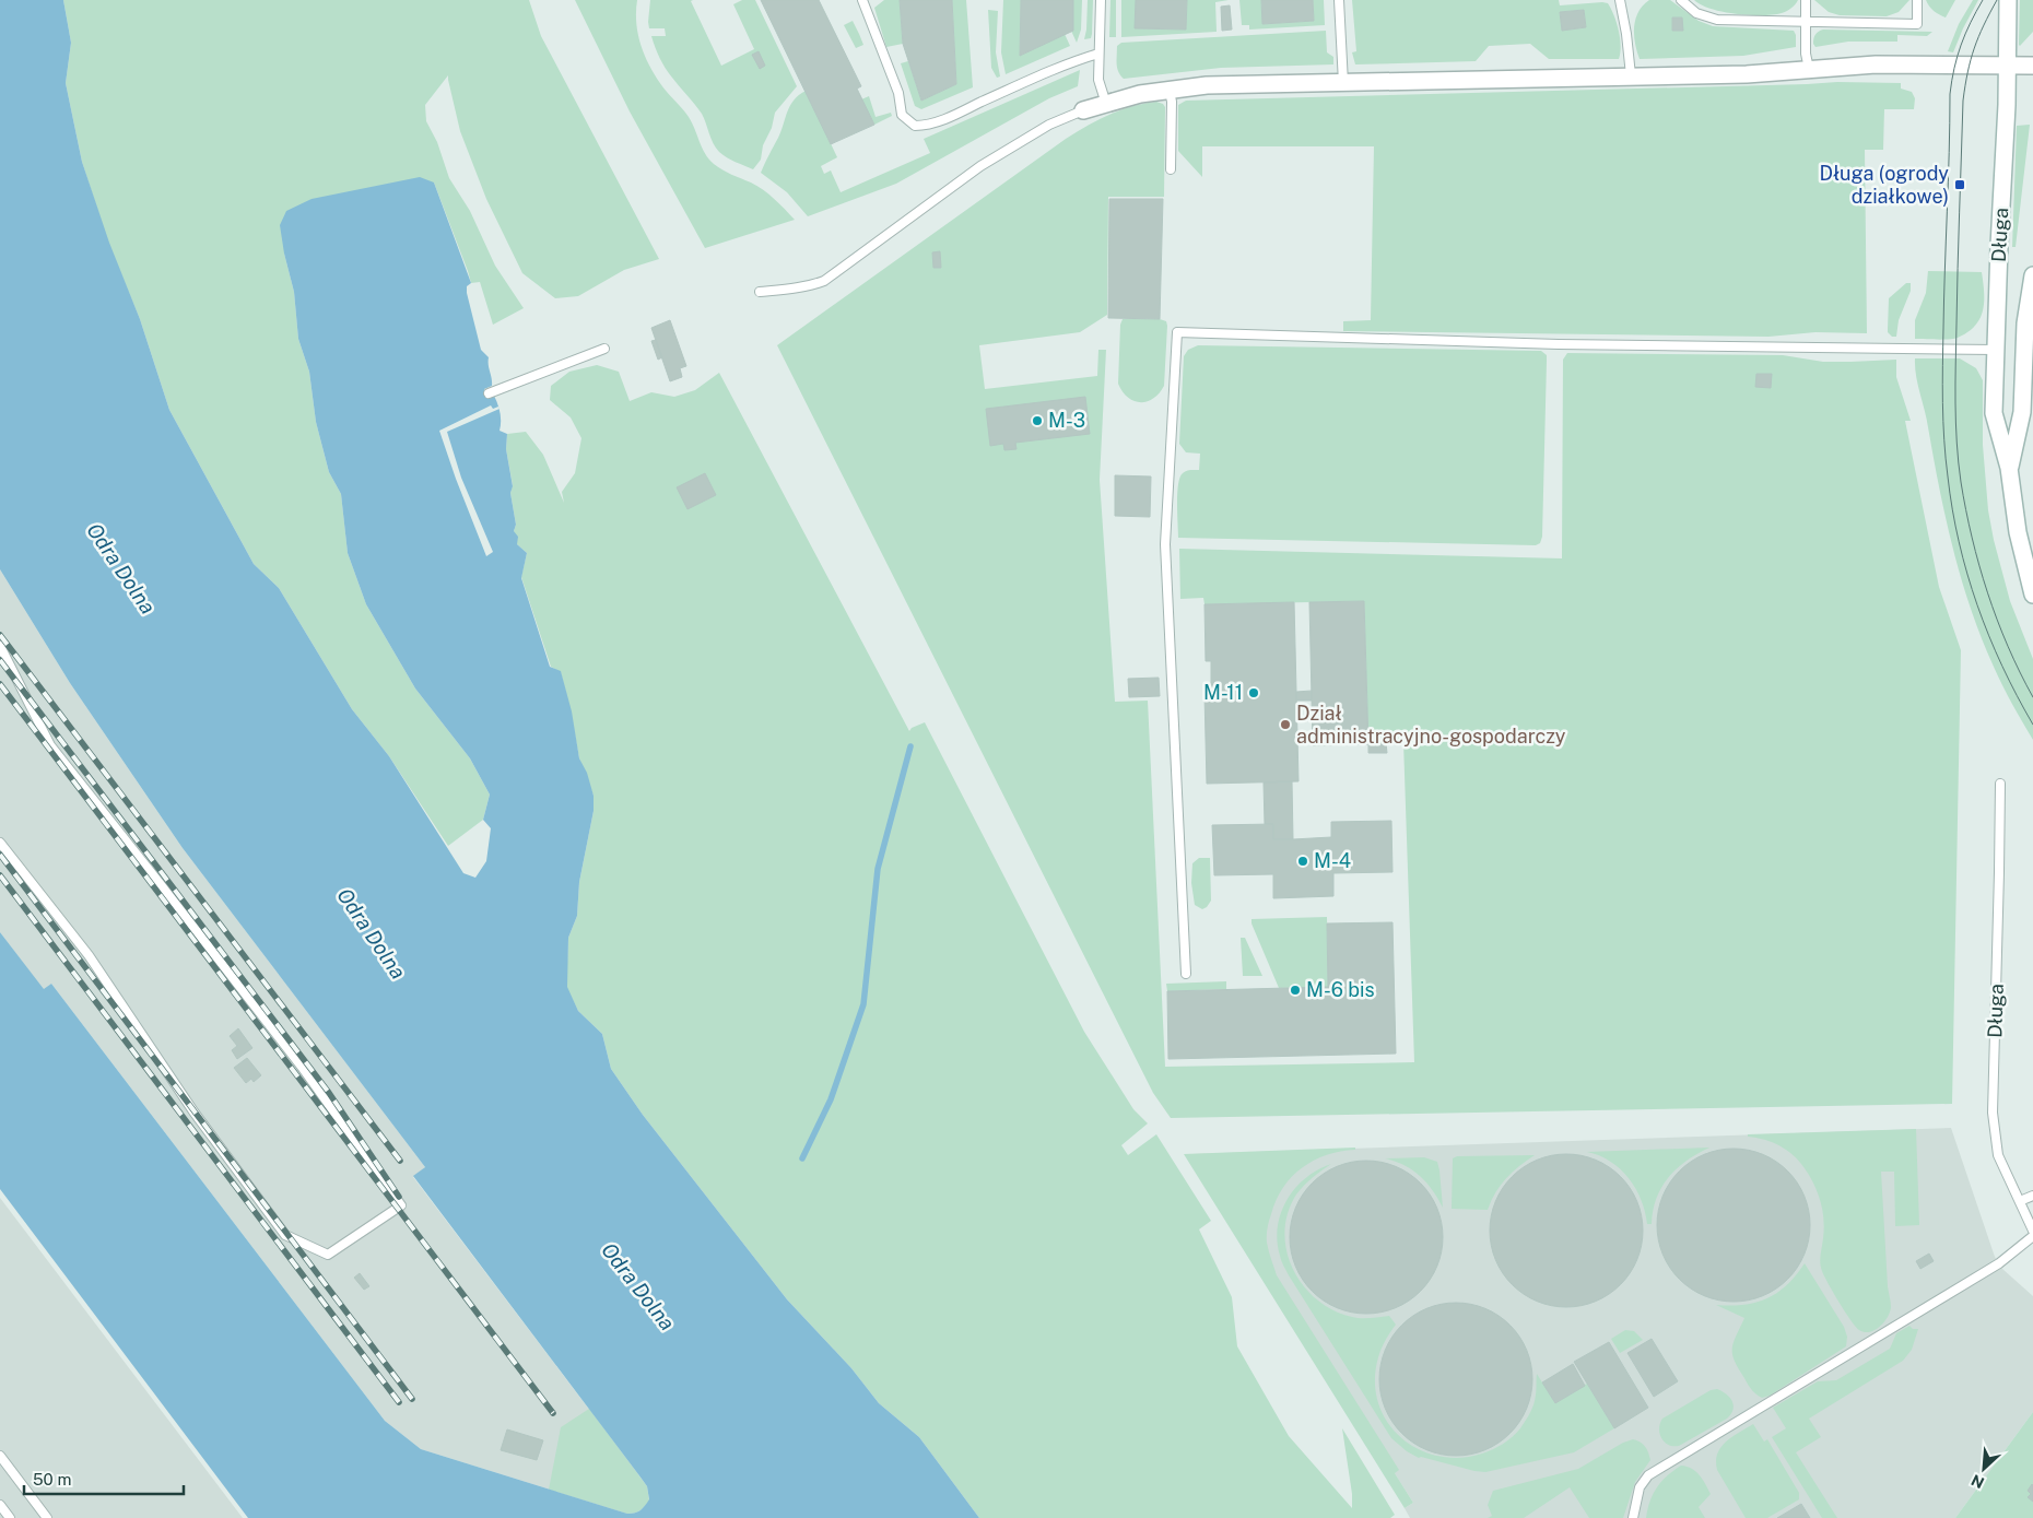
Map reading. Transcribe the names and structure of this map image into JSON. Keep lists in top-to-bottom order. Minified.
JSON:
{"streets":{"street":["Długa"]},"water":["Odra Dolna"],"places":{"transit":["Długa (ogrody działkowe)"],"other":["M-3","M-11","Dział administracyjno-gospodarczy","M-4","M-6 bis"]},"scale_bar":"50 m","north":"bottom left"}
